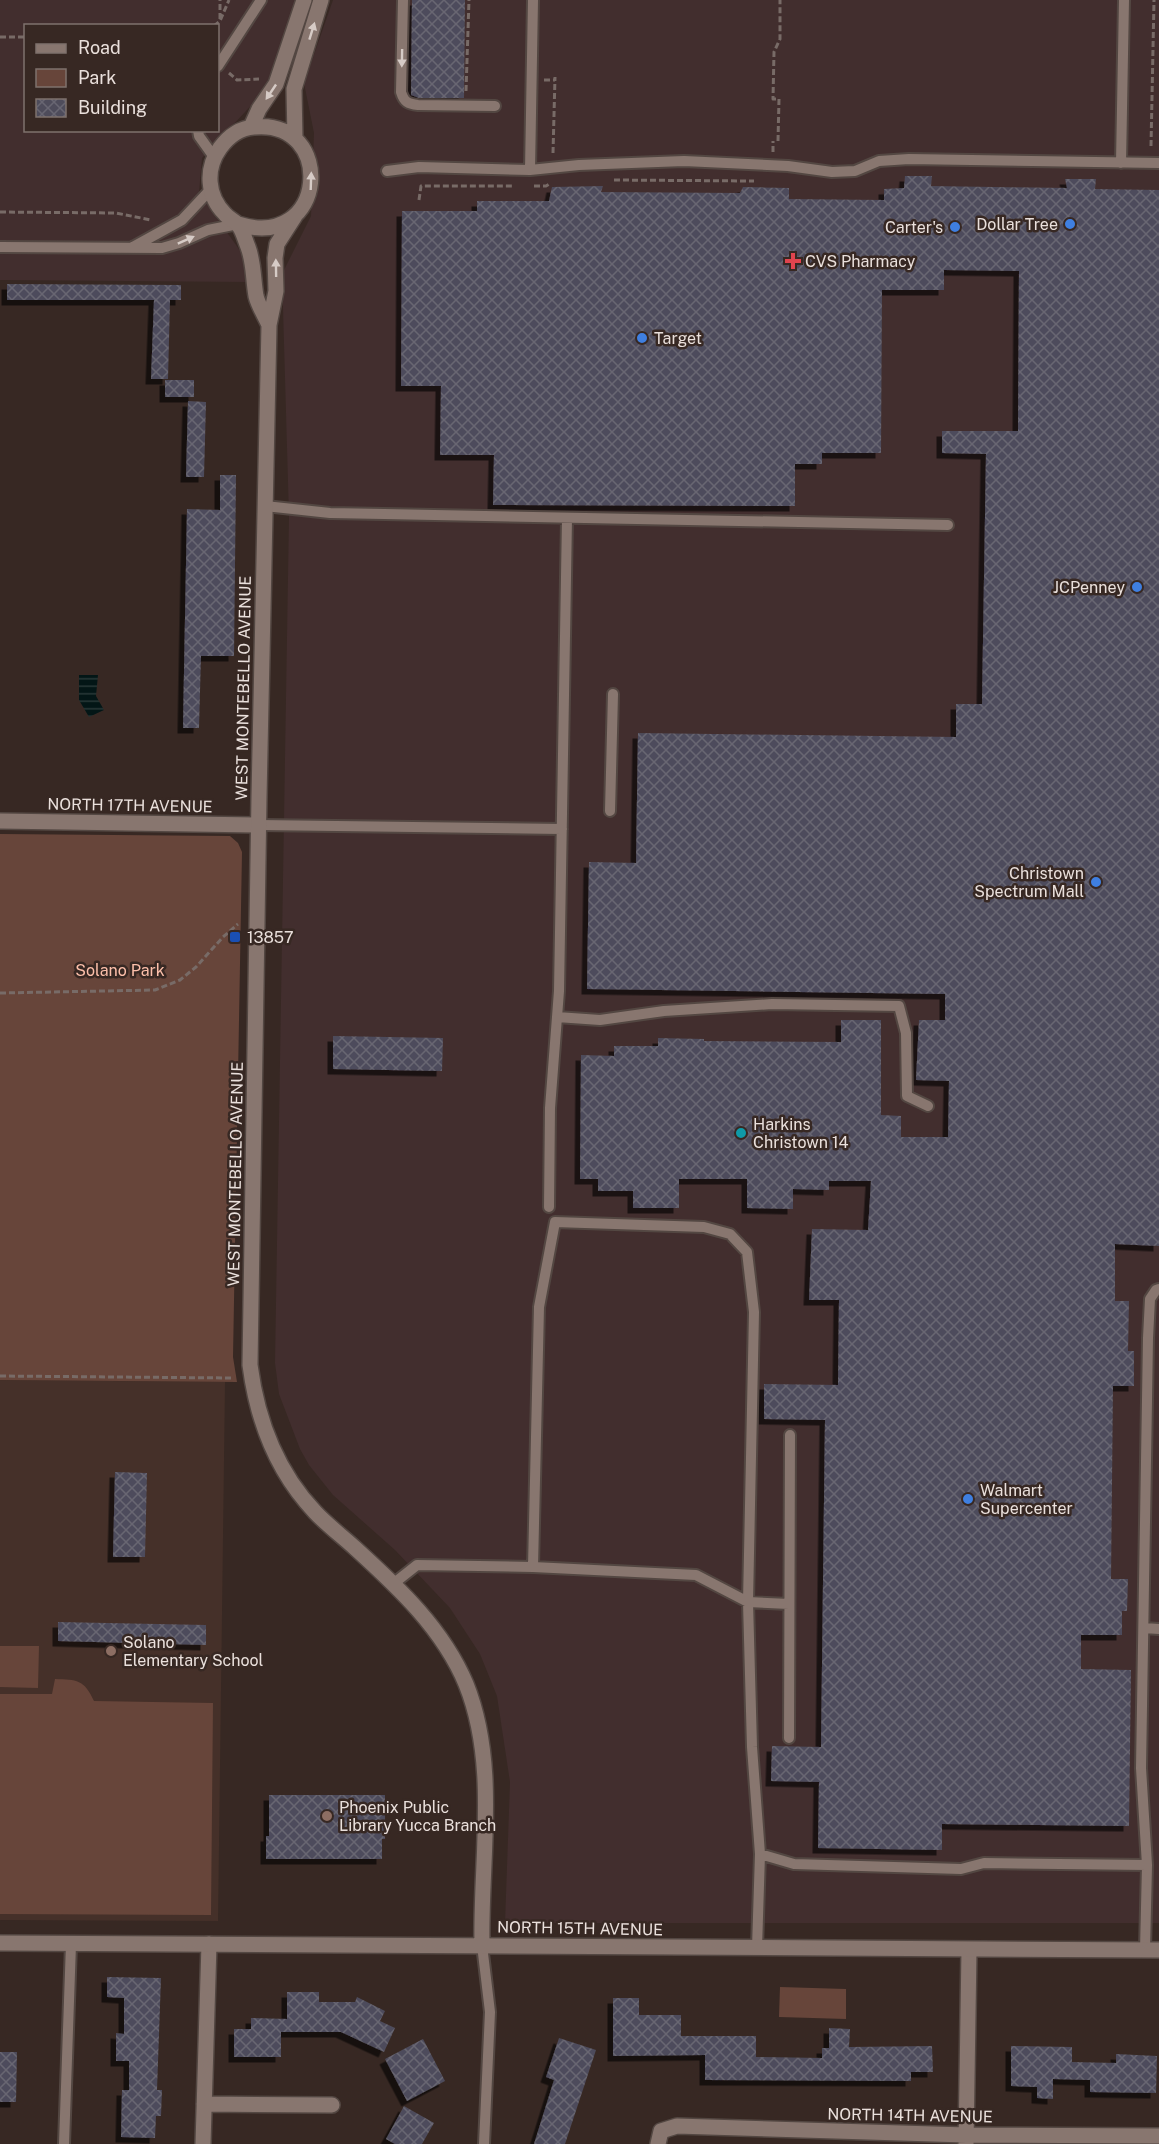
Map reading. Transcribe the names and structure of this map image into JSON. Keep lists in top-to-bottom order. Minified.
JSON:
{"streets":{"street":["WEST MONTEBELLO AVENUE","NORTH 17TH AVENUE","NORTH 15TH AVENUE","NORTH 14TH AVENUE"]},"crossings":[["WEST MONTEBELLO AVENUE","NORTH 17TH AVENUE"],["WEST MONTEBELLO AVENUE","NORTH 15TH AVENUE"]],"parks":["Solano Park"],"places":{"other":["Dollar Tree","Carter's","Target","JCPenney","Christown Spectrum Mall","Harkins Christown 14","Walmart Supercenter","Solano Elementary School","Phoenix Public Library Yucca Branch"],"health":["CVS Pharmacy"],"transit":["13857"]},"legend":["Road","Park","Building"]}
